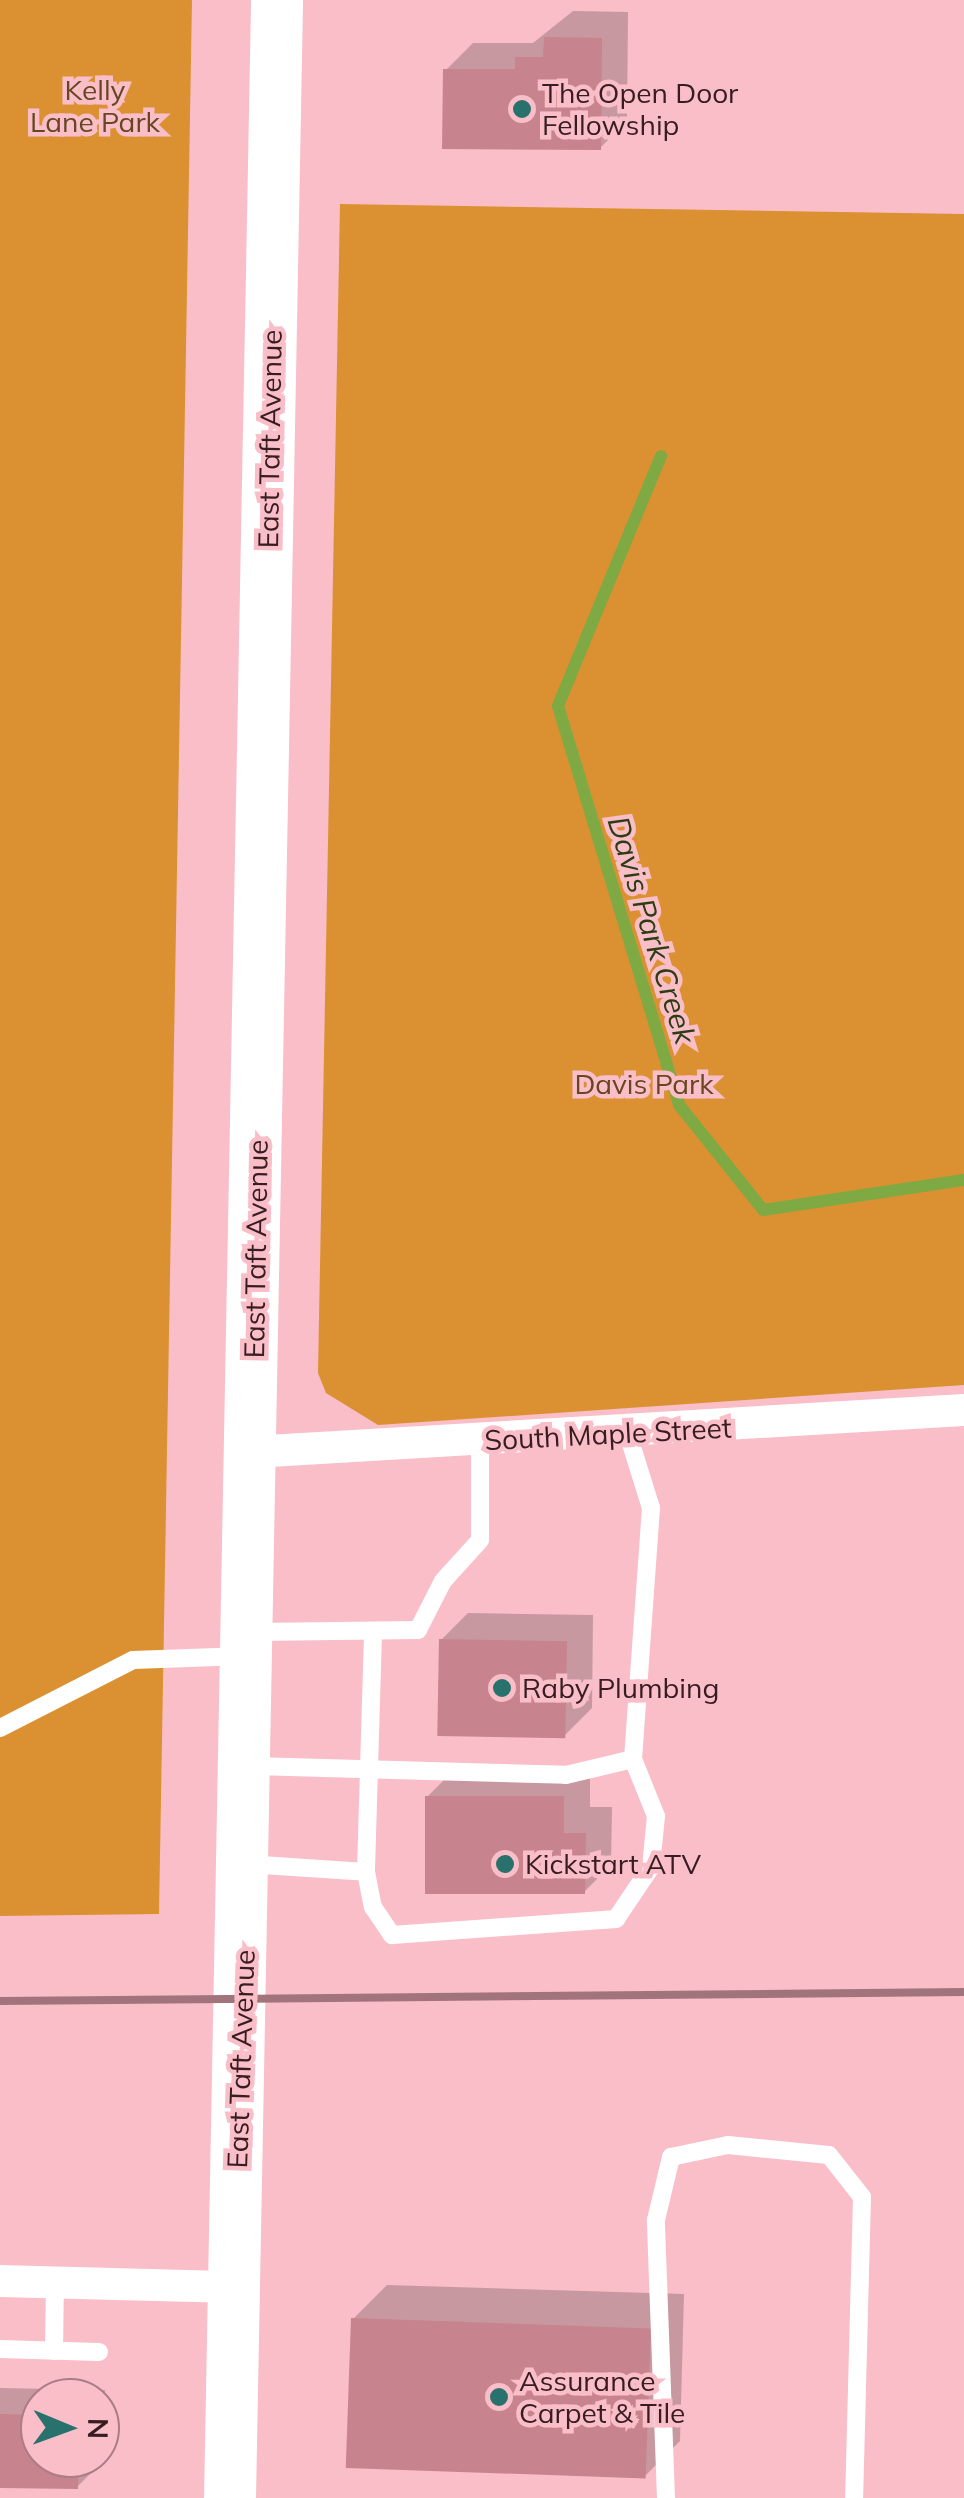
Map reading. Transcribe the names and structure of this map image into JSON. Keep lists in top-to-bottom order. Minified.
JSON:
{"streets":{"main road":["East Taft Avenue"],"street":["South Maple Street"]},"crossings":[["East Taft Avenue","South Maple Street"]],"water":["Davis Park Creek"],"parks":["Kelly Lane Park","Davis Park"],"places":["The Open Door Fellowship","Raby Plumbing","Kickstart ATV","Assurance Carpet & Tile"],"north":"right"}
